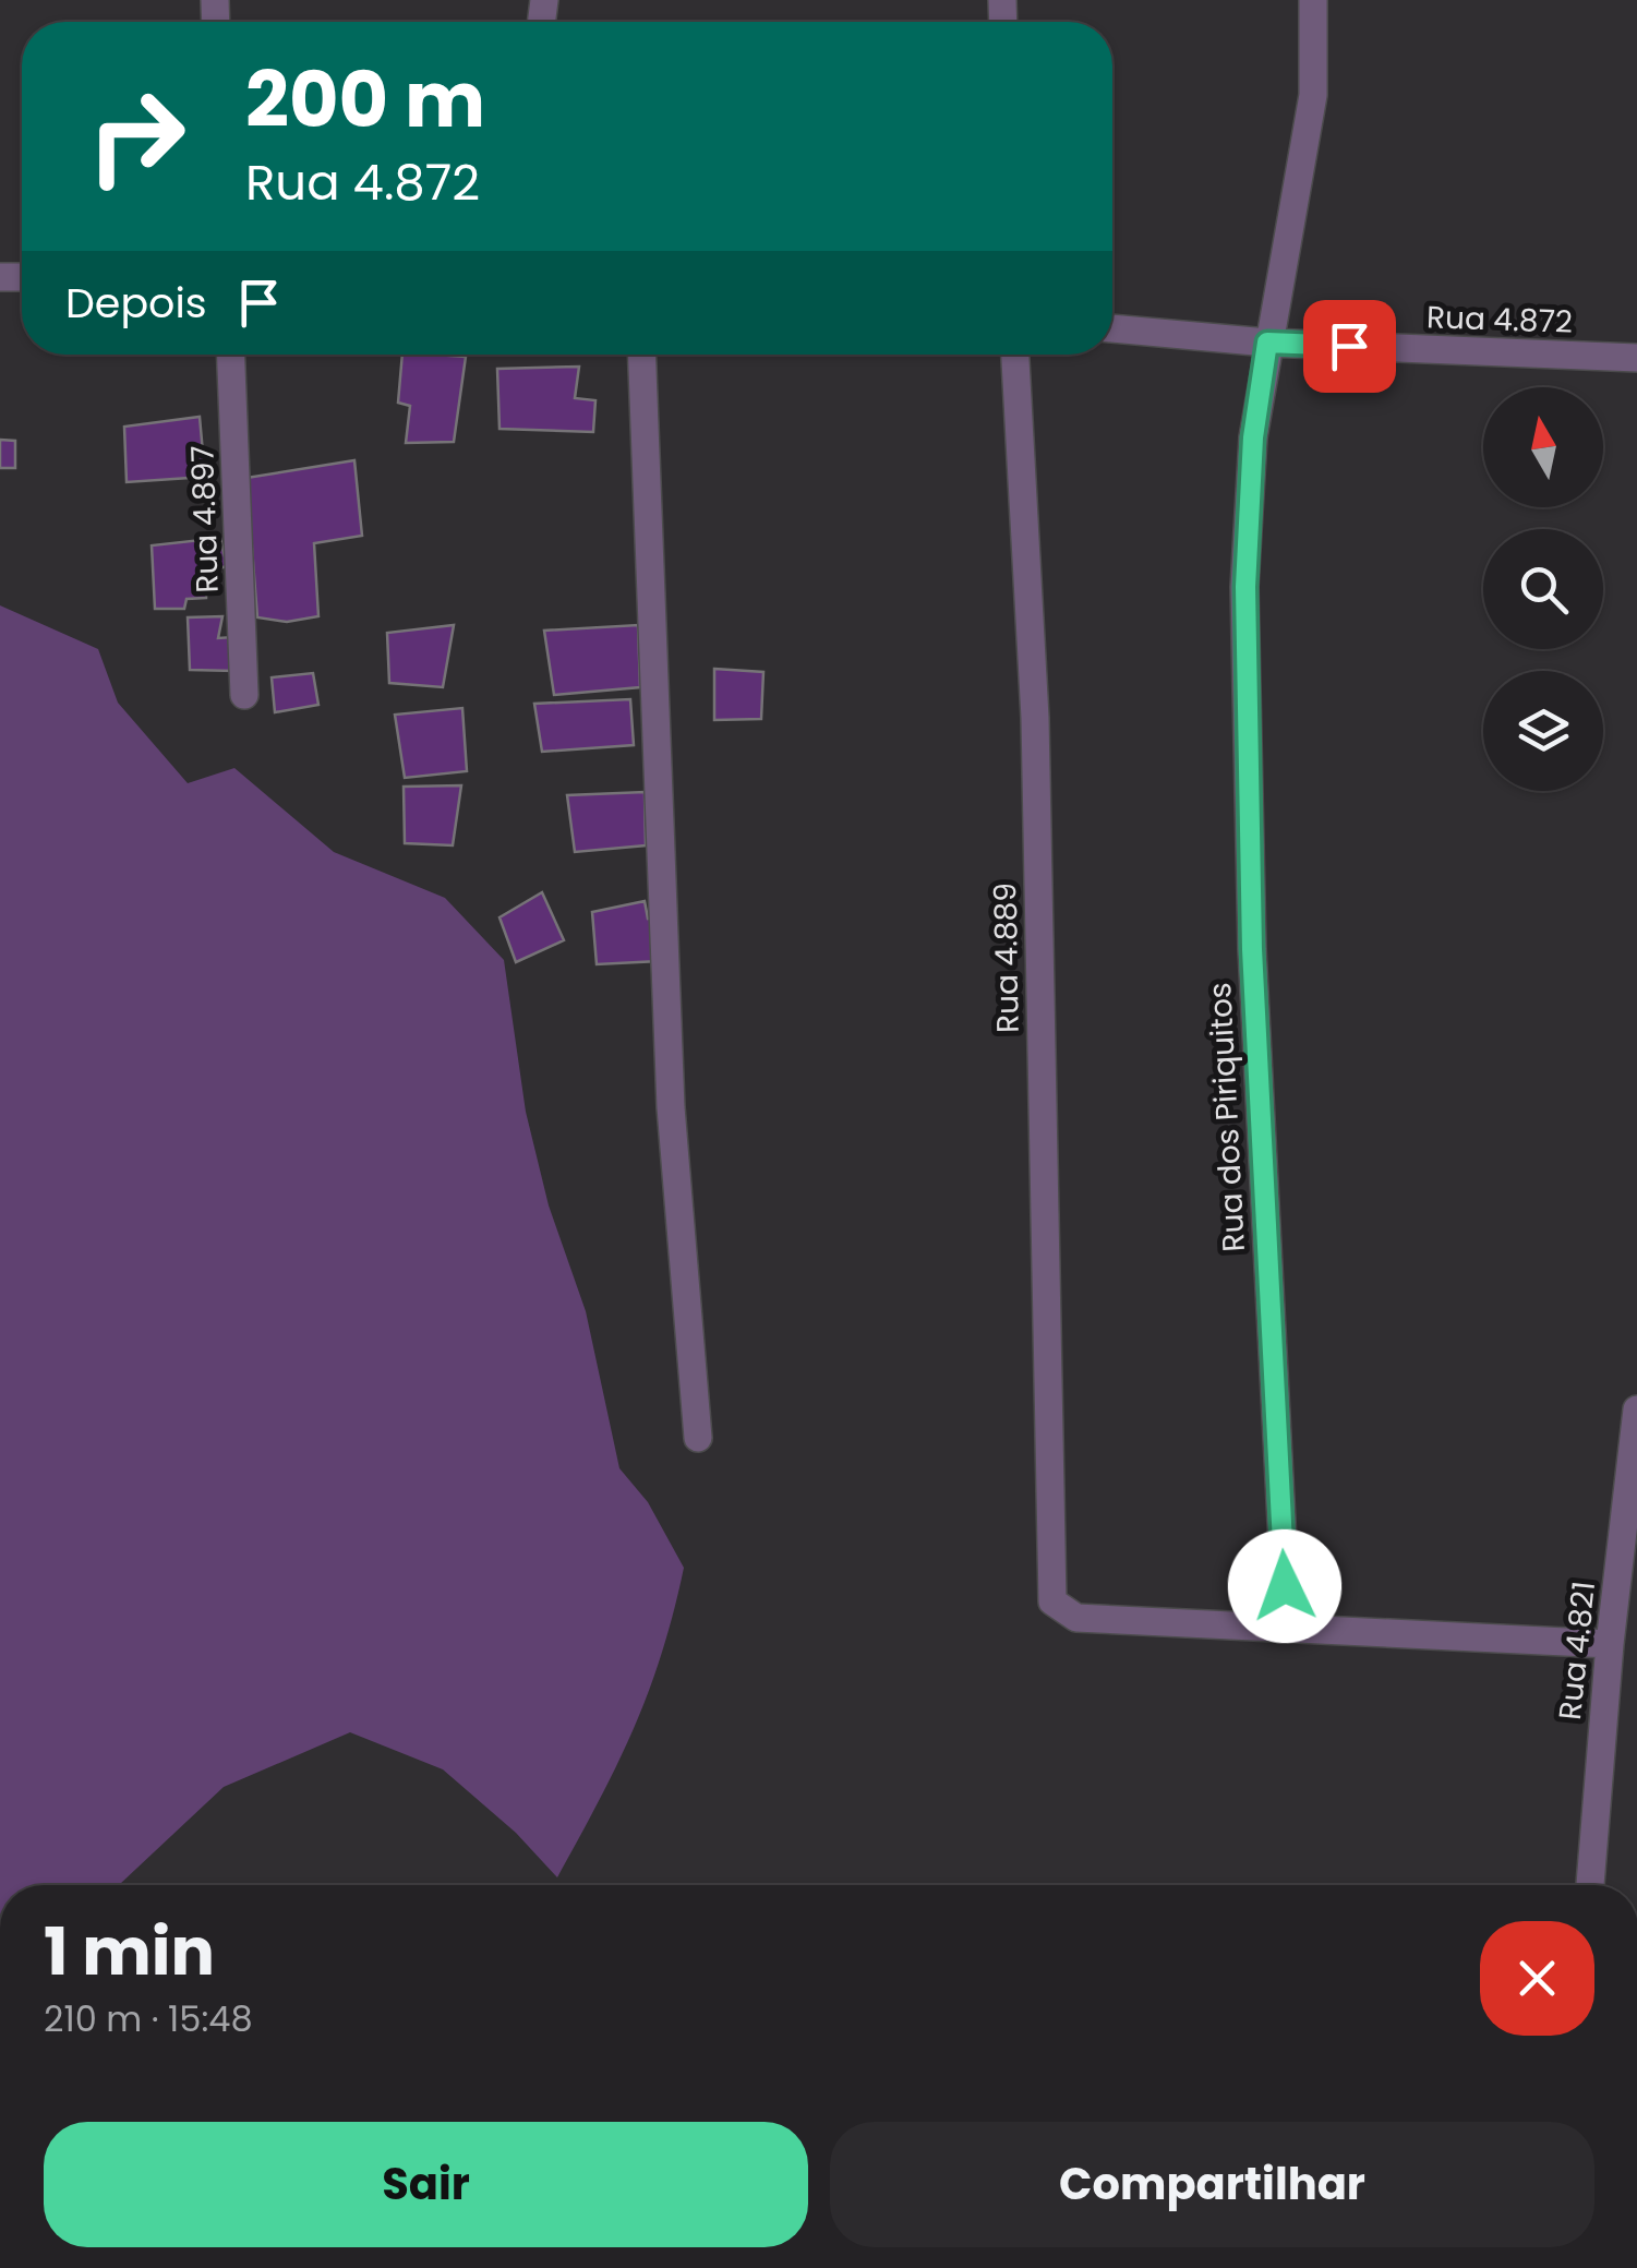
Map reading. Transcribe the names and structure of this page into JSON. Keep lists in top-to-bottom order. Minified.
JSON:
{"streets":{"street":["Rua 4.872","Rua 4.897","Rua 4.889","Rua dos Piriquitos","Rua 4.821"]},"crossings":[["Rua 4.872","Rua dos Piriquitos"],["Rua 4.889","Rua dos Piriquitos"]],"north":"top","page":{"turn":["200 m","Rua 4.872"],"then":"Depois","heading":["1 min","210 m · 15:48"],"buttons":["Sair","Compartilhar"]}}
